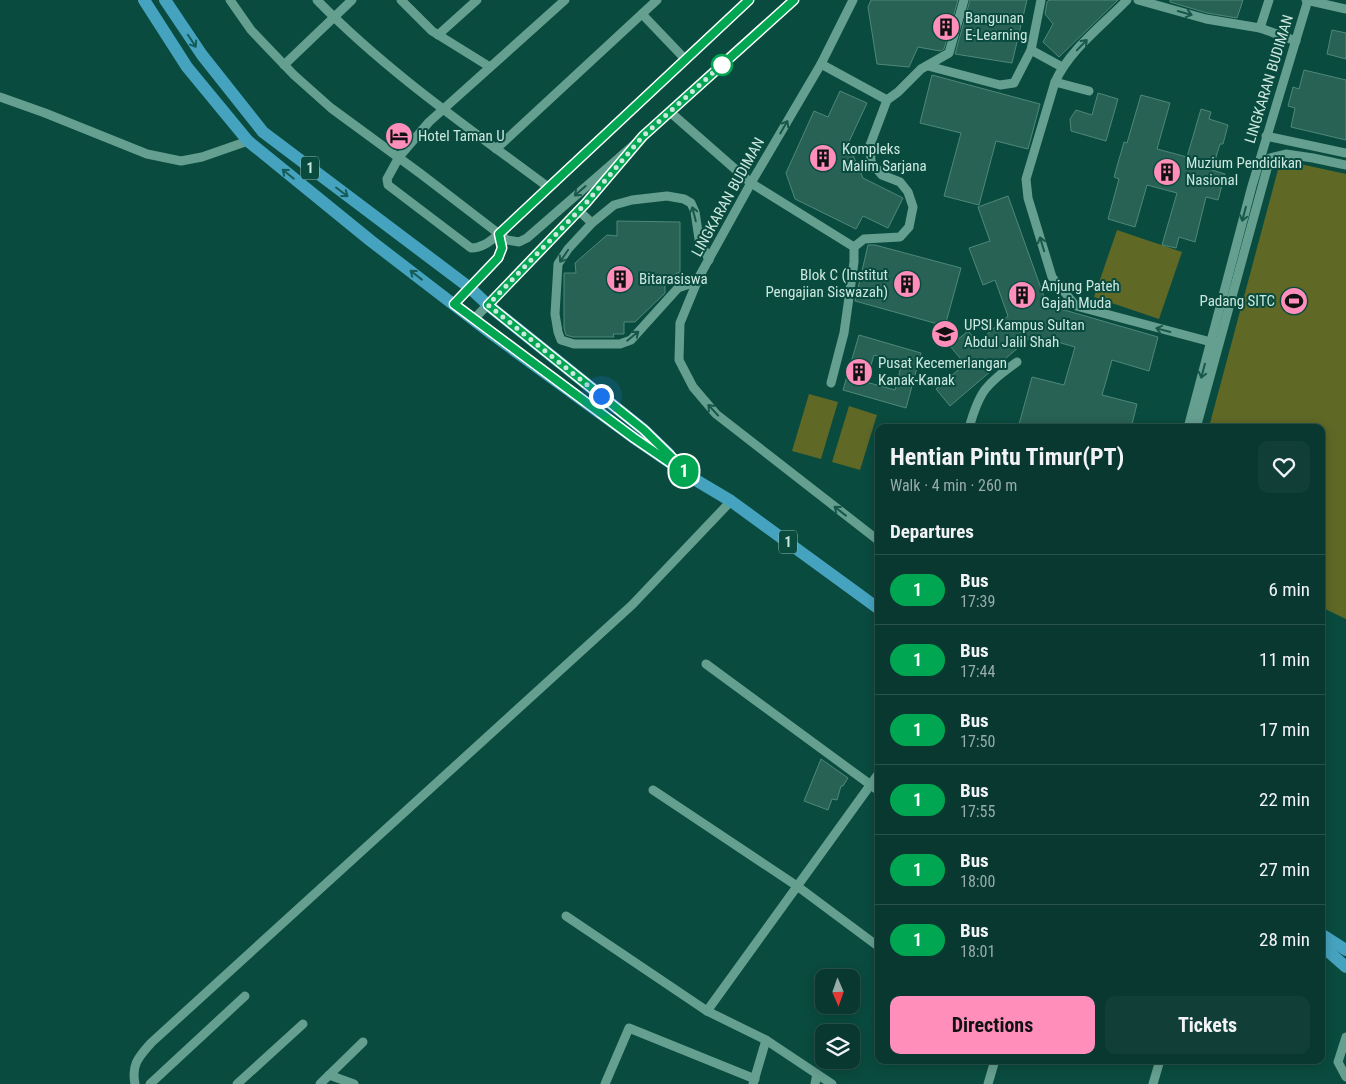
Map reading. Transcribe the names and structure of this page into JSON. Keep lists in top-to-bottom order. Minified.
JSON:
{"streets":{"main road":["1"],"street":["LINGKARAN BUDIMAN"]},"places":{"building":["Bangunan E-Learning","Kompleks Malim Sarjana","Muzium Pendidikan Nasional","Bitarasiswa","Blok C (Institut Pengajian Siswazah)","Anjung Pateh Gajah Muda","Pusat Kecemerlangan Kanak-Kanak"],"hotel":["Hotel Taman U"],"sports":["Padang SITC"],"school or university":["UPSI Kampus Sultan Abdul Jalil Shah"]},"lines":["bus line 1"],"north":"bottom","page":{"on_map":"1","heading":[["Hentian Pintu Timur(PT)","Walk · 4 min · 260 m"],"Departures"],"list":[{"mark":"1","name":"Bus","note":"17:39","value":"6 min"},{"mark":"1","name":"Bus","note":"17:44","value":"11 min"},{"mark":"1","name":"Bus","note":"17:50","value":"17 min"},{"mark":"1","name":"Bus","note":"17:55","value":"22 min"},{"mark":"1","name":"Bus","note":"18:00","value":"27 min"},{"mark":"1","name":"Bus","note":"18:01","value":"28 min"}],"buttons":["Directions","Tickets"]}}
